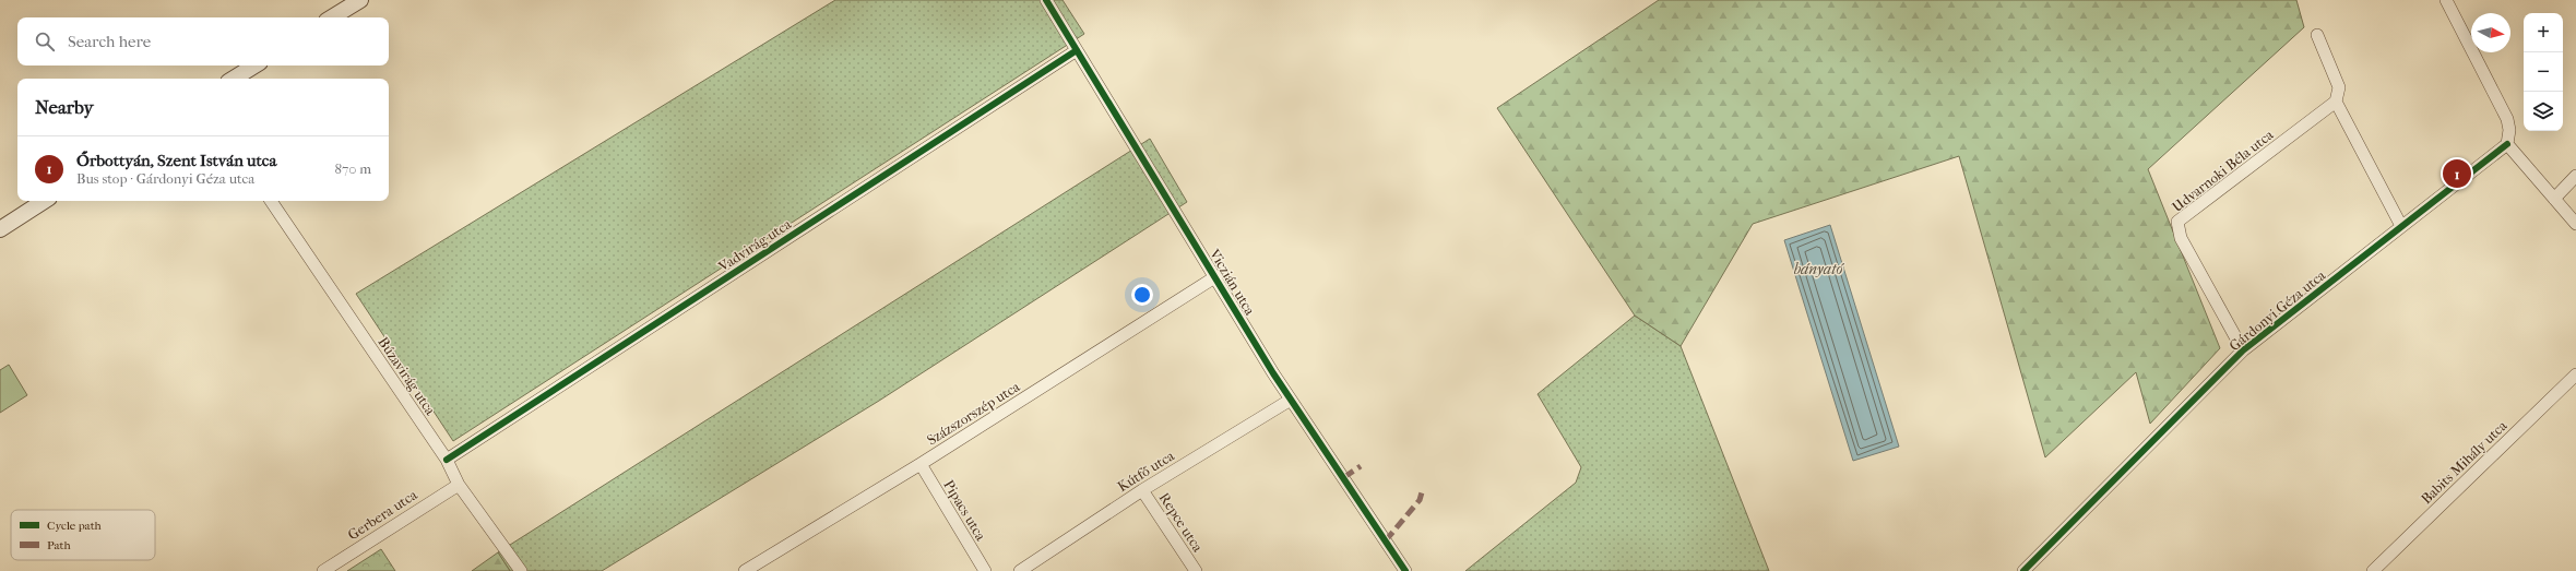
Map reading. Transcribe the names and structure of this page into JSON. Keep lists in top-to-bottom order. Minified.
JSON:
{"streets":{"street":["Udvarnoki Béla utca","Vadvirág utca","Viczián utca","Gárdonyi Géza utca","Búzavirág utca","Százszorszép utca","Babits Mihály utca","Kútfő utca","Pipacs utca","Gerbera utca","Repce utca"]},"crossings":[["Udvarnoki Béla utca","Gárdonyi Géza utca"],["Vadvirág utca","Viczián utca"],["Vadvirág utca","Búzavirág utca"],["Viczián utca","Százszorszép utca"],["Viczián utca","Kútfő utca"],["Búzavirág utca","Gerbera utca"],["Százszorszép utca","Pipacs utca"],["Kútfő utca","Repce utca"]],"water":["bányató"],"legend":["Cycle path","Path"],"north":"right","page":{"map_buttons":["+","−"],"search":"Search here","heading":"Nearby","list":[{"mark":"1","name":"Őrbottyán, Szent István utca","note":"Bus stop · Gárdonyi Géza utca","value":"870 m"}],"pins":"1"}}
